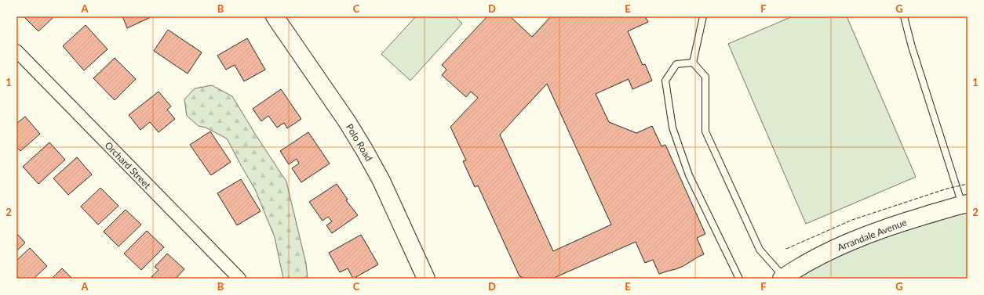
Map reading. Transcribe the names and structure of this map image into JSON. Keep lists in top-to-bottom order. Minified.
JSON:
{"streets":{"street":["Polo Road","Orchard Street","Arrandale Avenue"]},"grid":{"columns":["A","B","C","D","E","F","G"],"rows":["1","2"]}}
